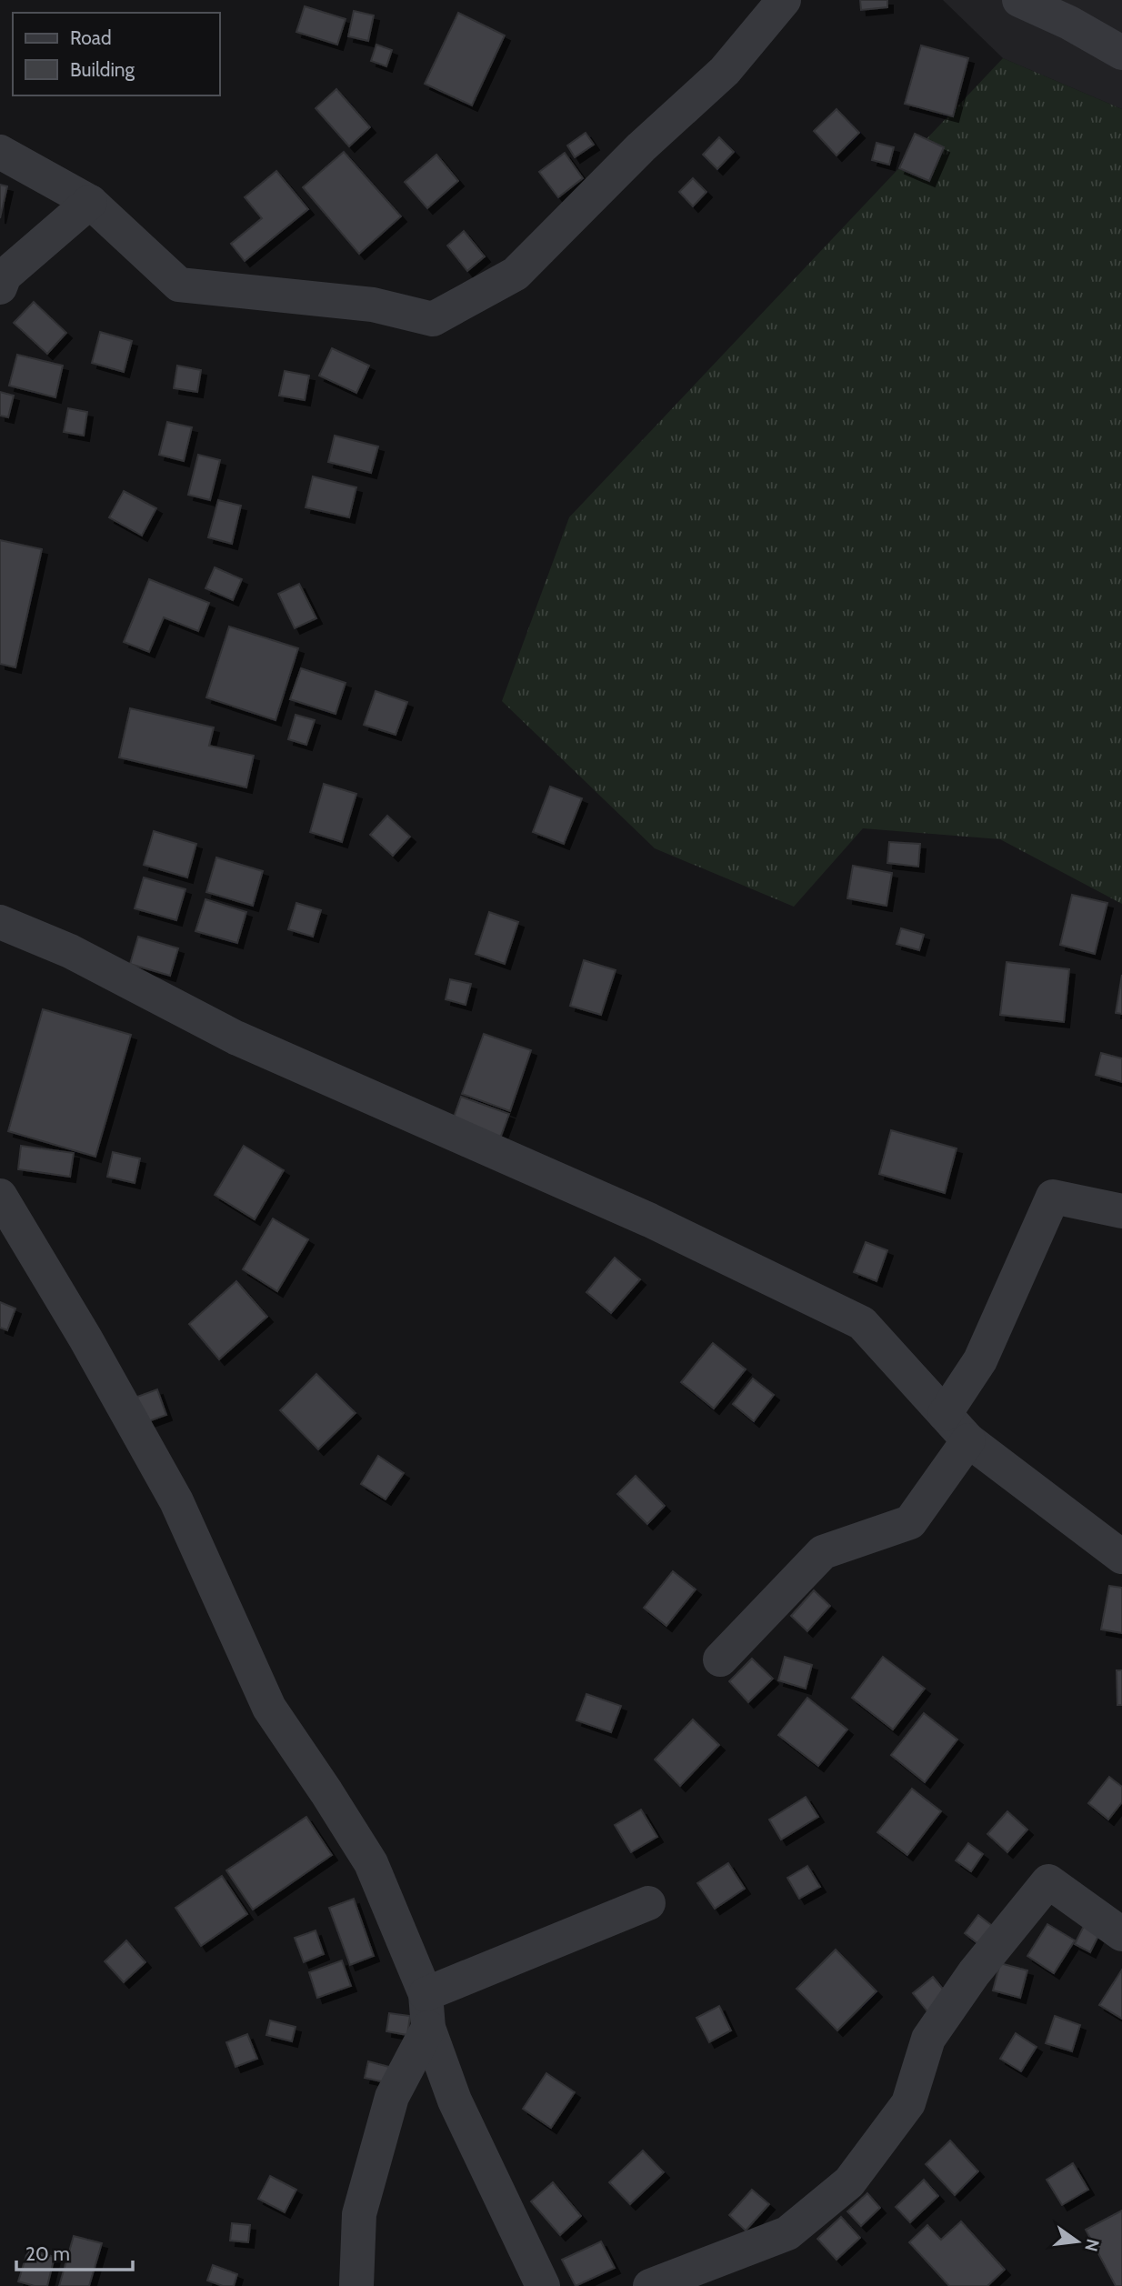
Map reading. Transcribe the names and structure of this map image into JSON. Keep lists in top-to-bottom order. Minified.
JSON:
{"legend":["Road","Building"],"scale_bar":"20 m","north":"right"}
